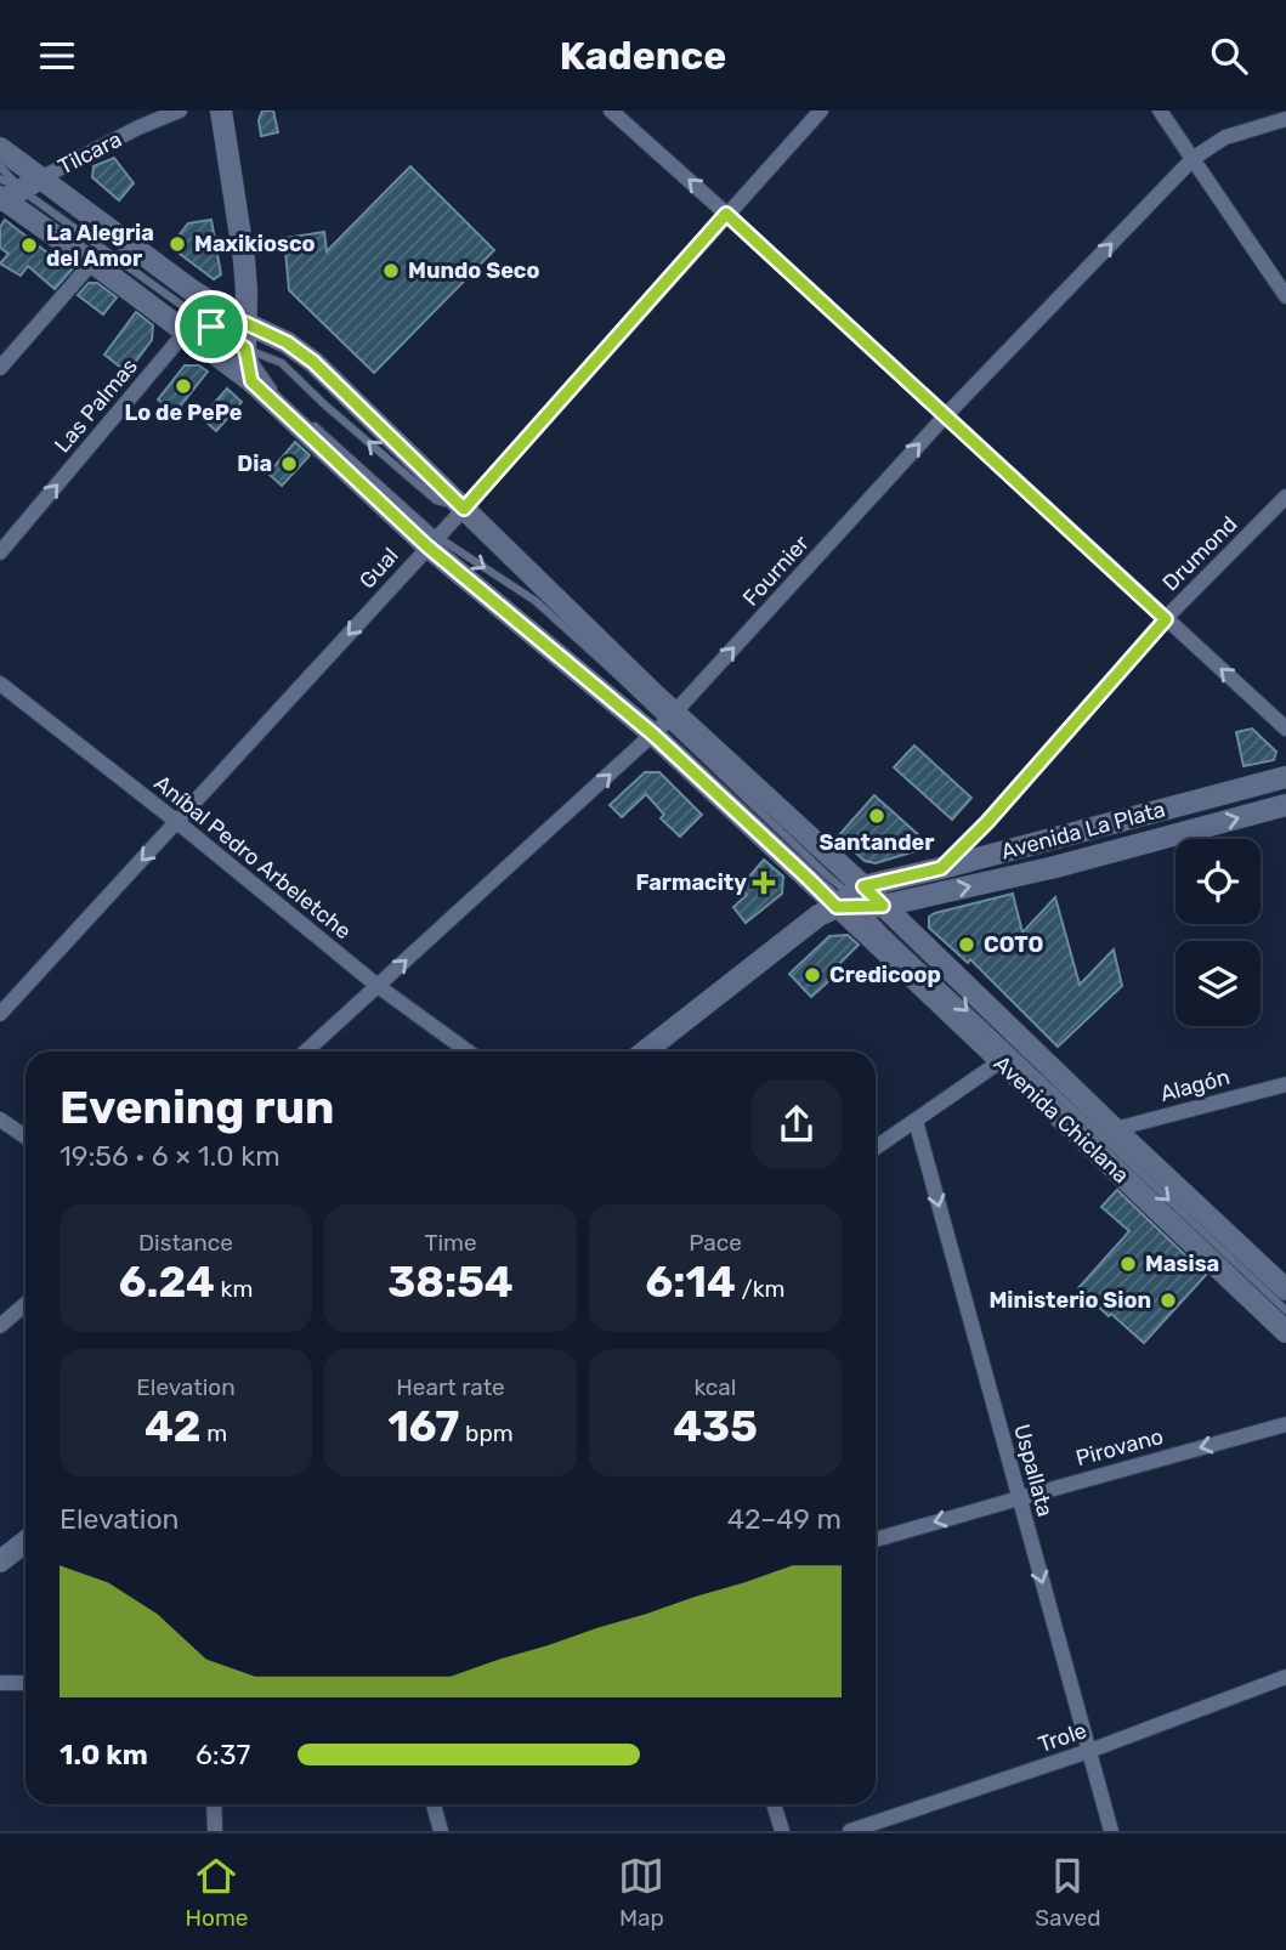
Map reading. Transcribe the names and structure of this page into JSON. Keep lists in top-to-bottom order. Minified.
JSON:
{"streets":{"main road":["Avenida La Plata","Avenida Chiclana"],"street":["Tilcara","Las Palmas","Drumond","Gual","Fournier","Aníbal Pedro Arbeletche","Alagón","Pirovano","Uspallata","Trole"]},"crossings":[["Drumond","Avenida La Plata"],["Gual","Aníbal Pedro Arbeletche"],["Fournier","Aníbal Pedro Arbeletche"],["Avenida La Plata","Avenida Chiclana"],["Alagón","Avenida Chiclana"],["Pirovano","Uspallata"],["Uspallata","Trole"]],"one_way":["Gual","Fournier","Pirovano","Uspallata"],"places":{"other":["Maxikiosco","La Alegria del Amor","Mundo Seco","Lo de PePe","Dia","Santander","COTO","Credicoop","Masisa","Ministerio Sion"],"health":["Farmacity"]},"page":{"header":"Kadence","heading":["Evening run","19:56 · 6 × 1.0 km"],"stats":[["Distance","6.24 km"],["Time","38:54"],["Pace","6:14 /km"],["Elevation","42 m"],["Heart rate","167 bpm"],["kcal","435"]],"chart":["Elevation","42–49 m"],"list":[{"name":"1.0 km","note":"6:37"}],"tabs":["Home","Map","Saved"]}}
